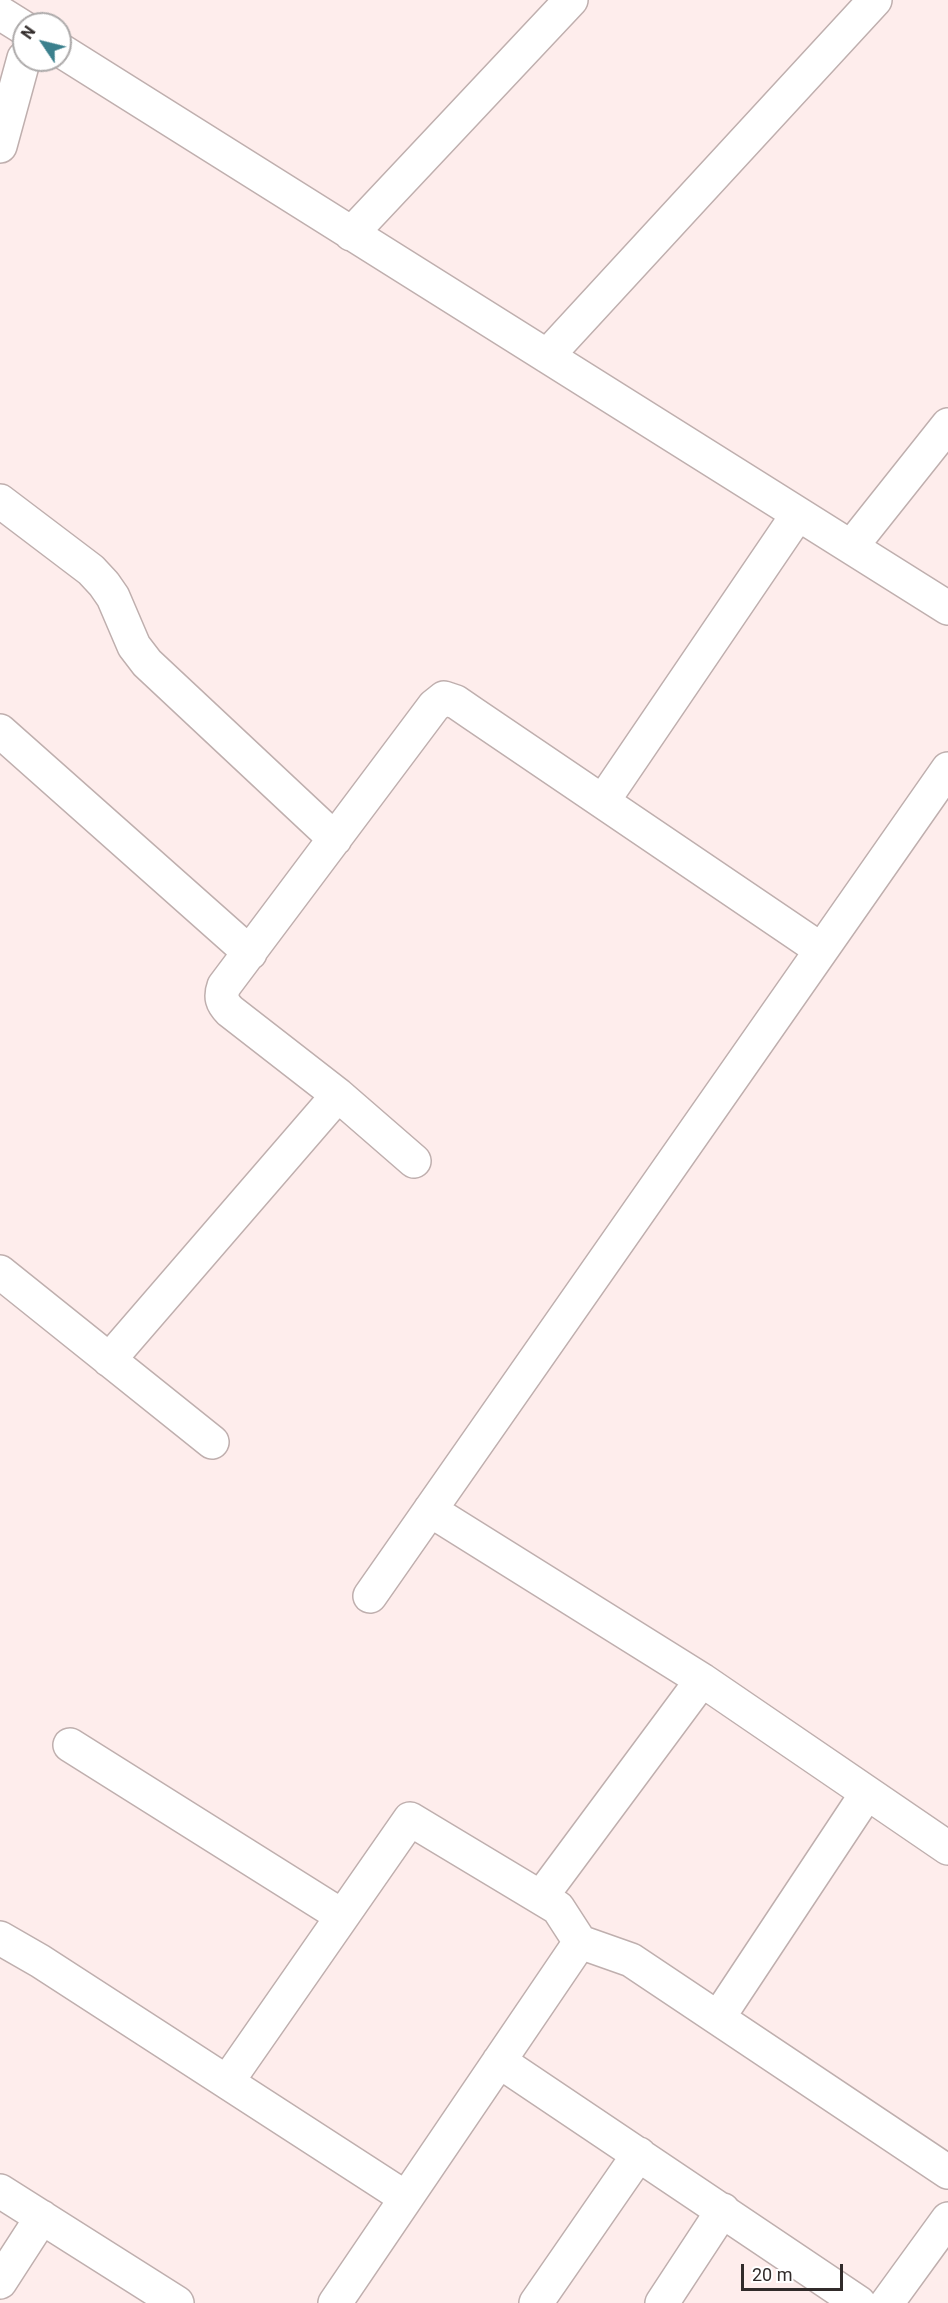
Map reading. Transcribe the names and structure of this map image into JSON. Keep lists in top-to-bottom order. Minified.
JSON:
{"scale_bar":"20 m","north":"top left"}
